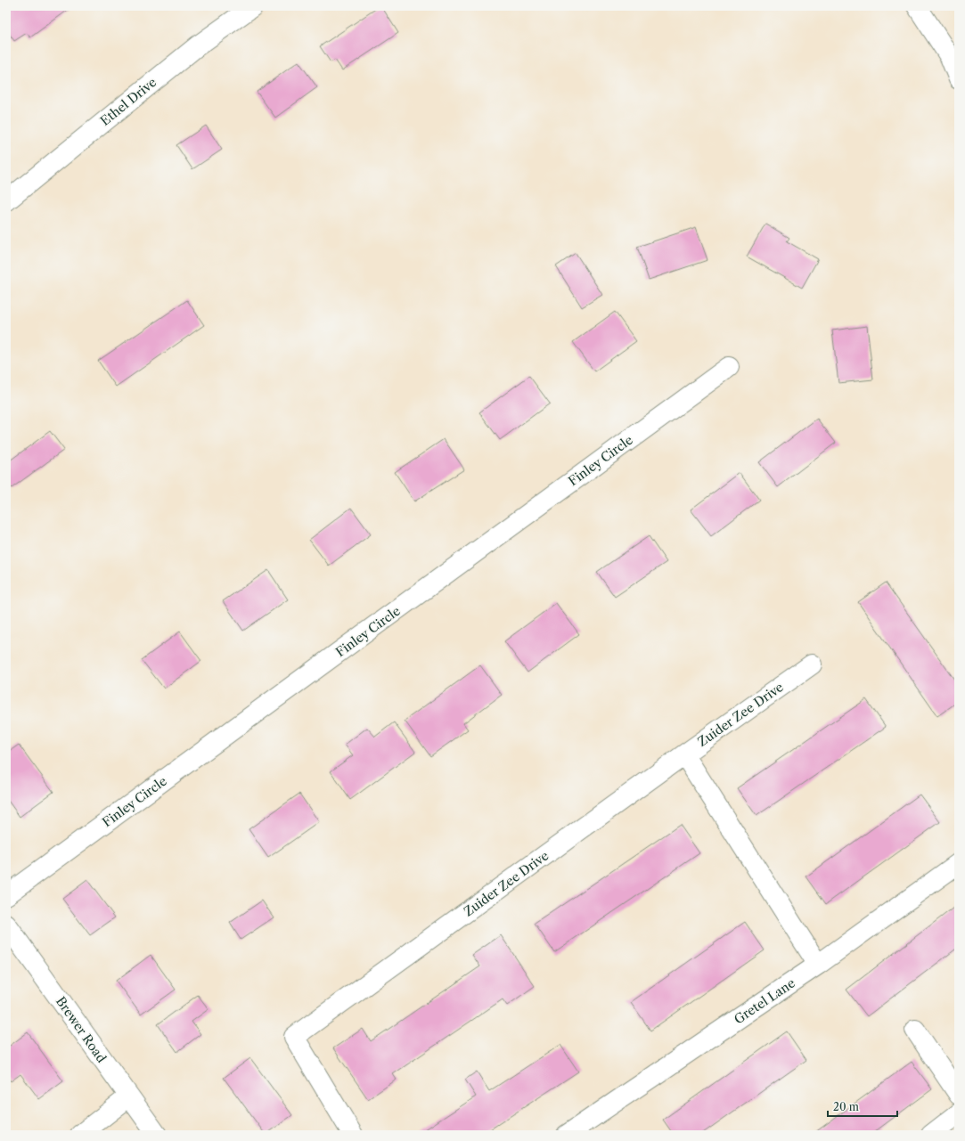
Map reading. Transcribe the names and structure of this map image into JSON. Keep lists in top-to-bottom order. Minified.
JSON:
{"streets":{"street":["Ethel Drive","Finley Circle","Zuider Zee Drive","Gretel Lane","Brewer Road"]},"scale_bar":"20 m"}
